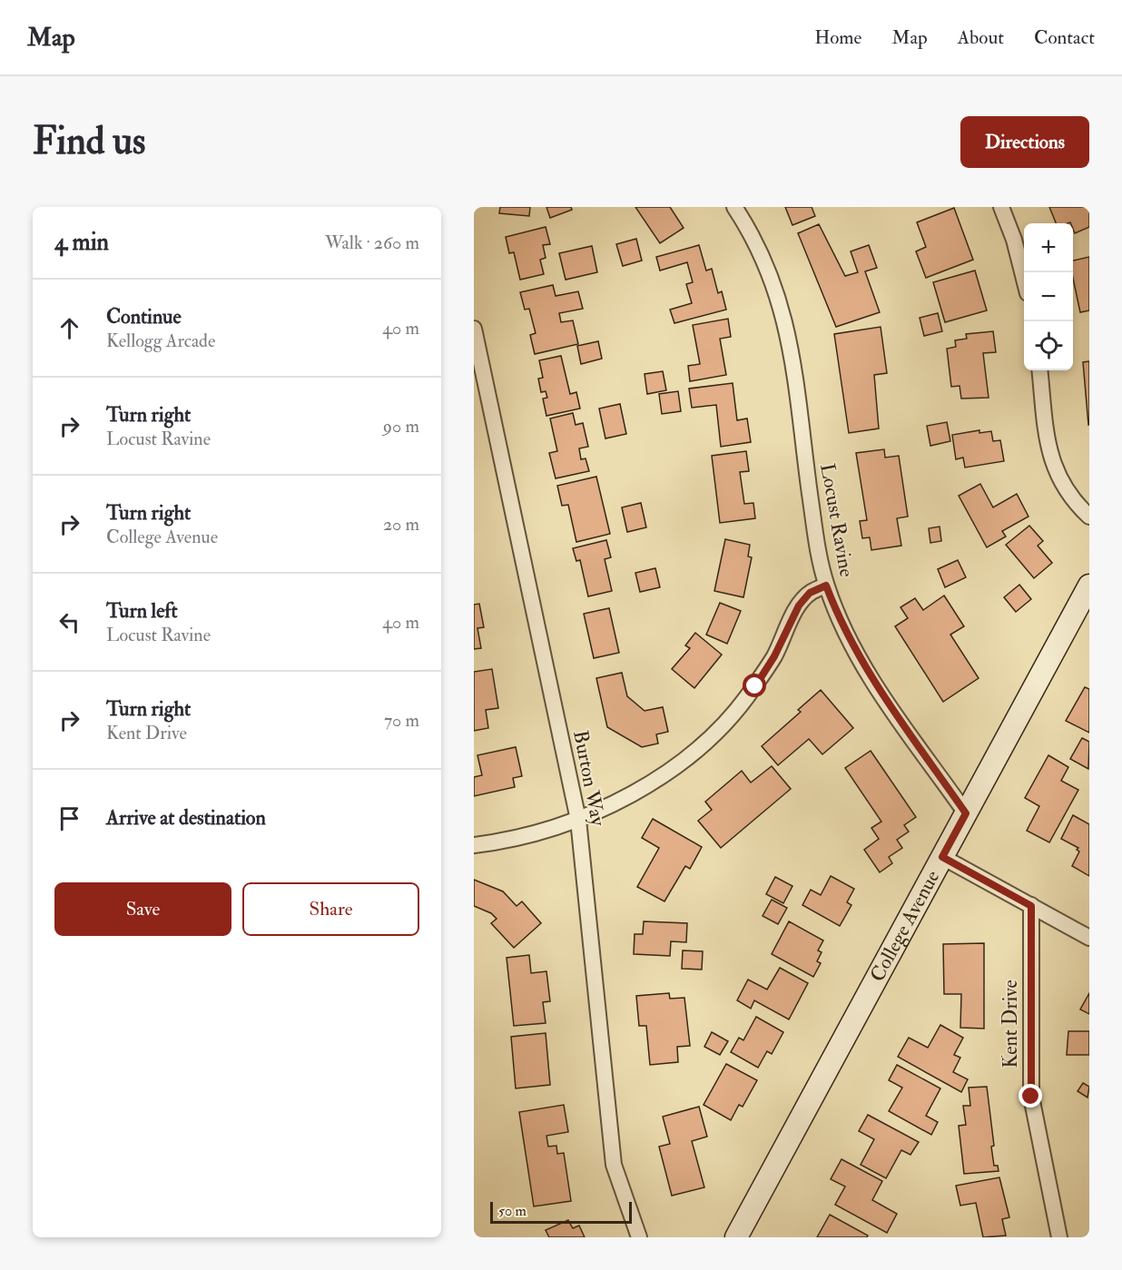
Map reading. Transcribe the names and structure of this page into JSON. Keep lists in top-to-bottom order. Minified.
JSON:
{"streets":{"street":["Locust Ravine","Burton Way","College Avenue","Kent Drive"]},"crossings":[["Locust Ravine","College Avenue"]],"scale_bar":"50 m","page":{"header":"Map","nav":["Home","Map","About","Contact"],"buttons":["Directions",["Save","Share"]],"title":"Find us","heading":["4 min","Walk · 260 m"],"map_buttons":["+","−"],"list":[["Continue","Kellogg Arcade","40 m"],["Turn right","Locust Ravine","90 m"],["Turn right","College Avenue","20 m"],["Turn left","Locust Ravine","40 m"],["Turn right","Kent Drive","70 m"],"Arrive at destination"],"scale":"50 m"}}
